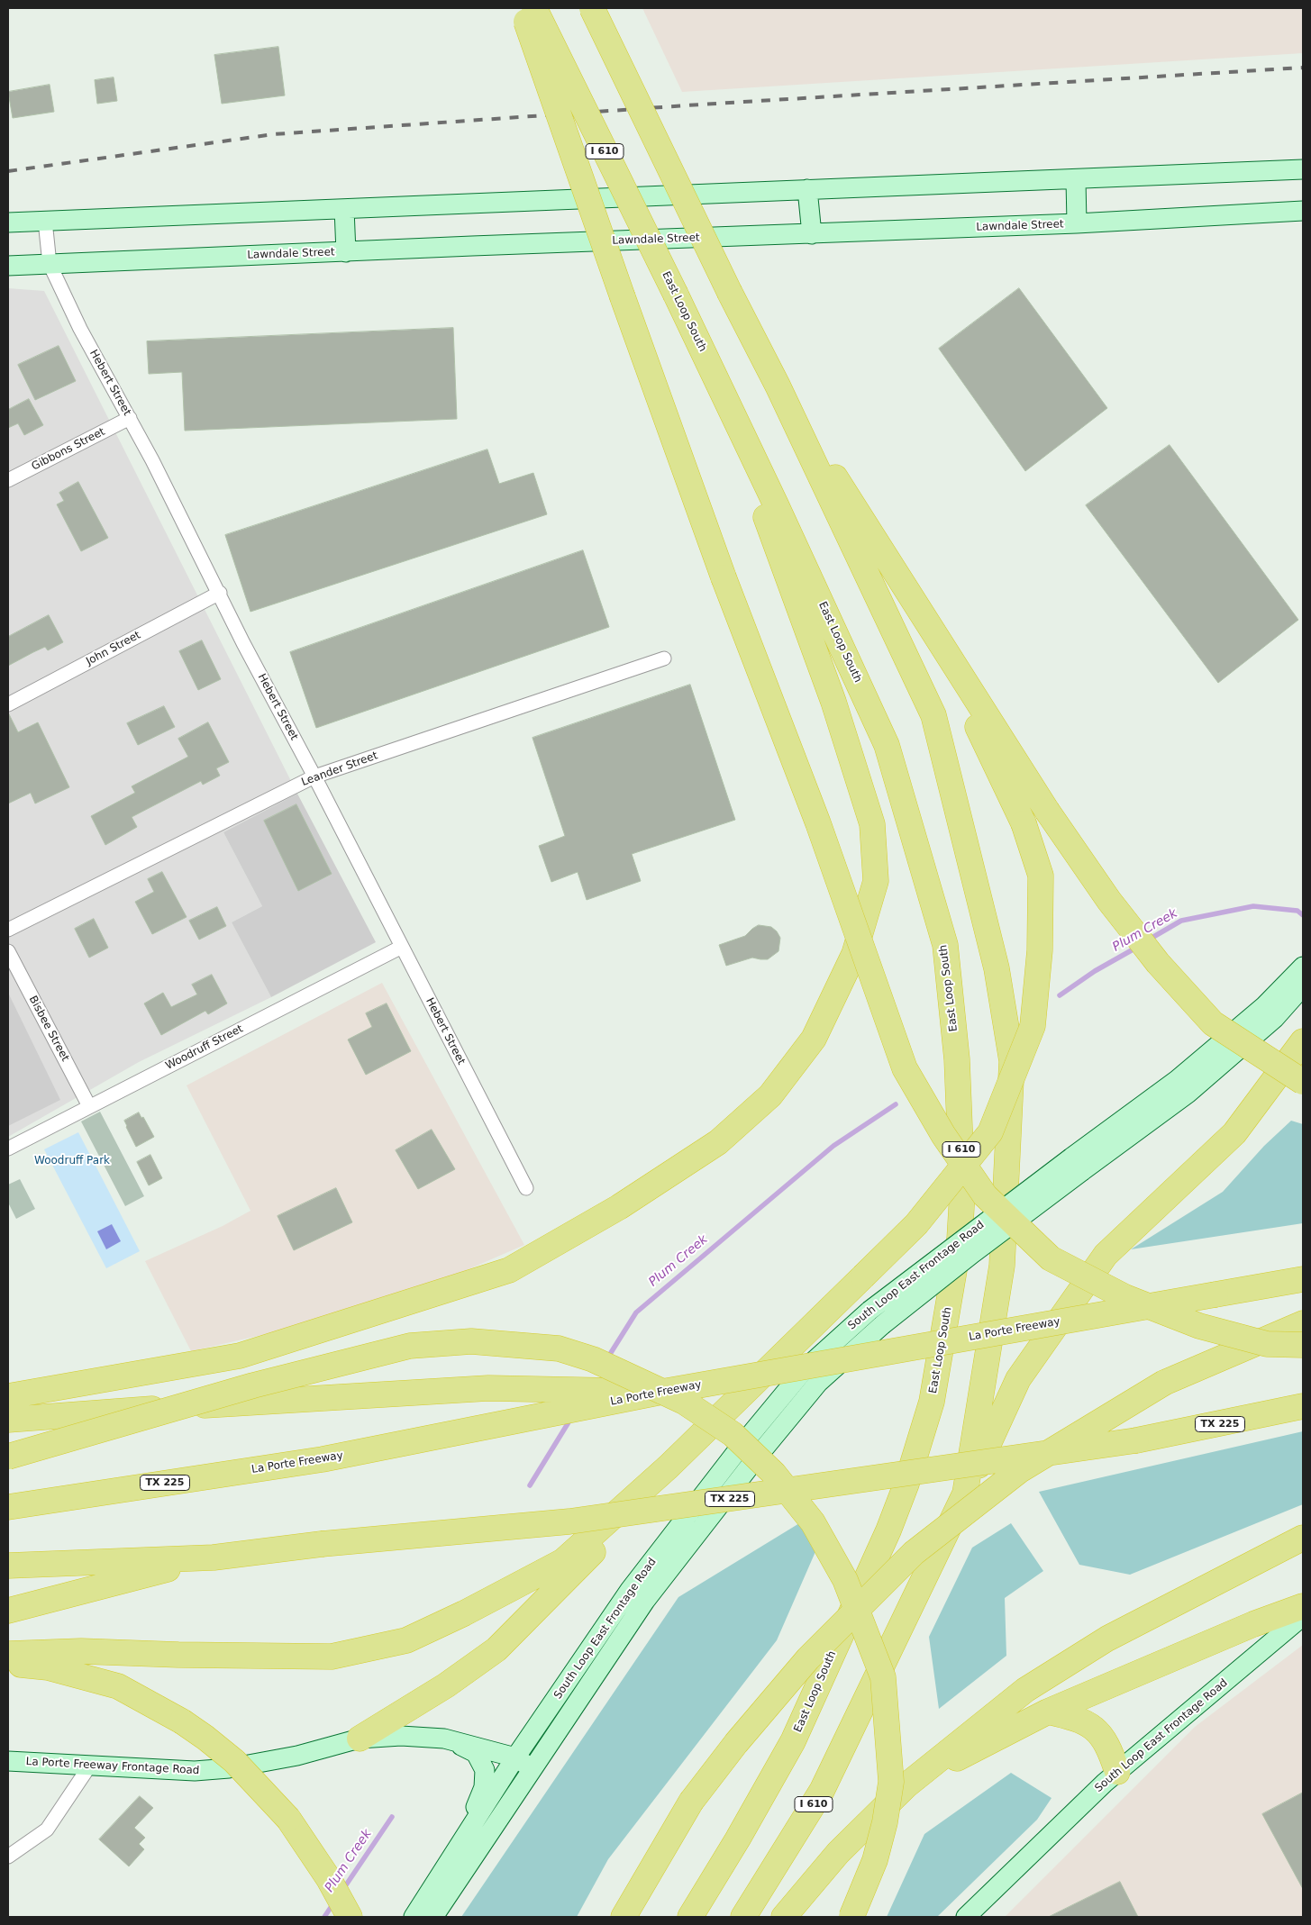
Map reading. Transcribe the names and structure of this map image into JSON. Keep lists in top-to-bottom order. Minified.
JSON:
{"streets":{"highway":["I 610","East Loop South","La Porte Freeway","TX 225"],"main road":["Lawndale Street","South Loop East Frontage Road","La Porte Freeway Frontage Road"],"street":["Hebert Street","Gibbons Street","John Street","Leander Street","Bisbee Street","Woodruff Street"]},"crossings":[["Lawndale Street","Hebert Street"],["Hebert Street","Gibbons Street"],["Hebert Street","John Street"],["Hebert Street","Leander Street"],["Hebert Street","Woodruff Street"],["Bisbee Street","Woodruff Street"],["South Loop East Frontage Road","La Porte Freeway Frontage Road"]],"water":["Plum Creek"],"parks":["Woodruff Park"]}
